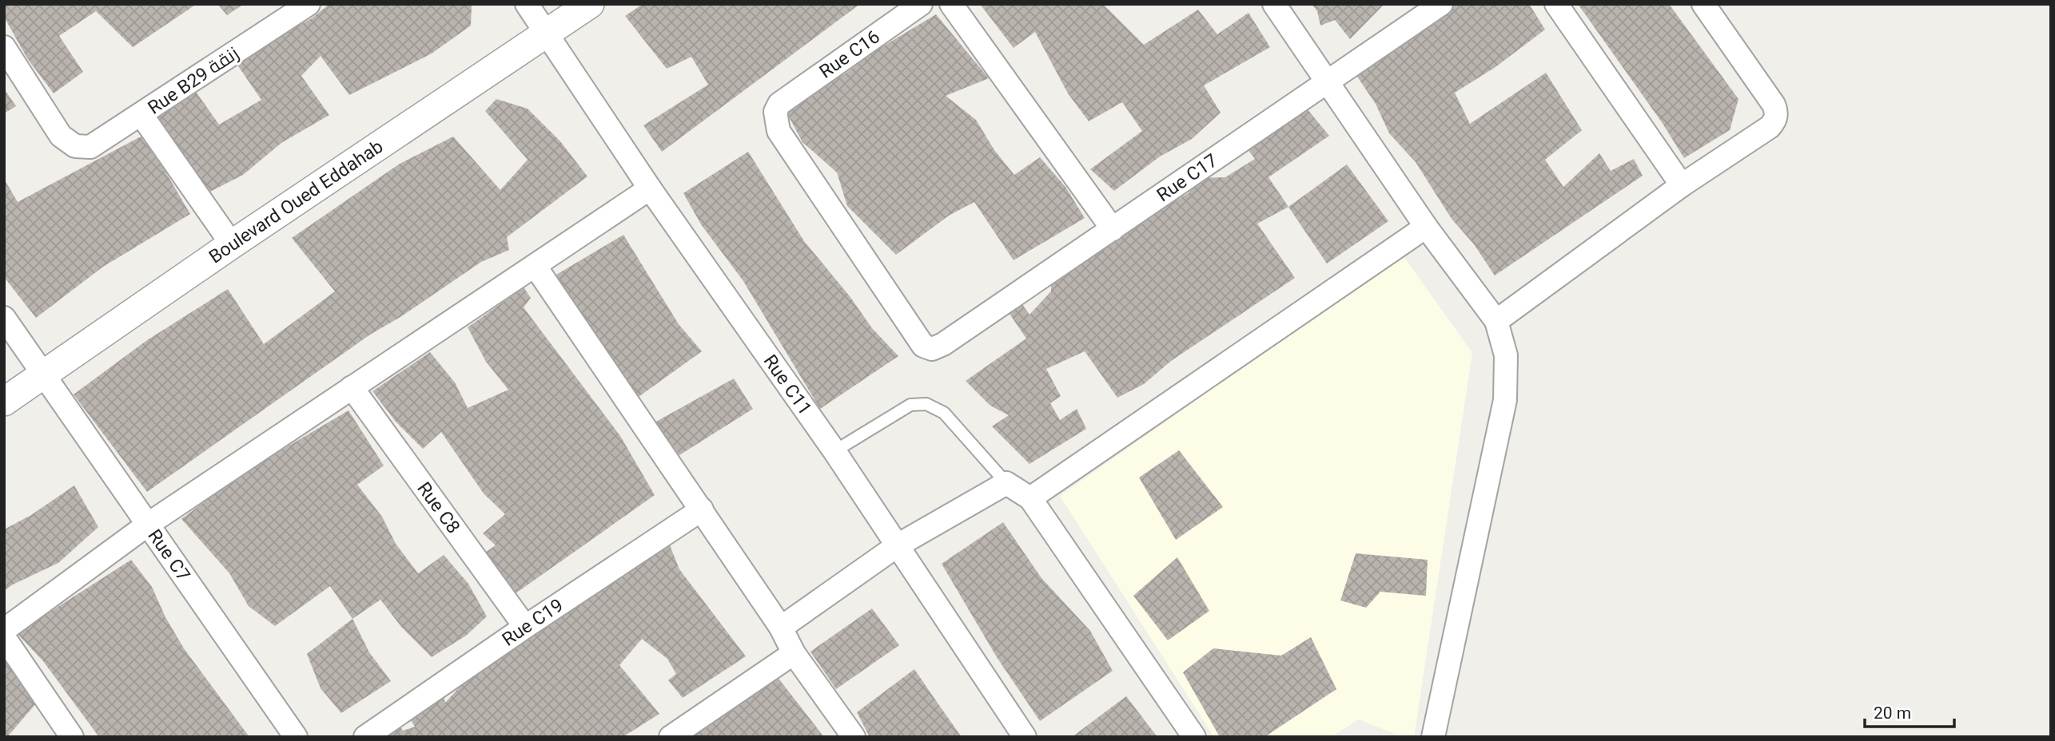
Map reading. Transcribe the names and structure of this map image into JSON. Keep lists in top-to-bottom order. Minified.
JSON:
{"streets":{"street":["Rue C16","Rue B29 زنقة","Rue C17","Boulevard Oued Eddahab","Rue C11","Rue C8","Rue C7","Rue C19"]},"crossings":[["Rue C16","Rue C17"],["Boulevard Oued Eddahab","Rue C11"],["Boulevard Oued Eddahab","Rue C7"],["Rue C8","Rue C19"]],"scale_bar":"20 m"}
